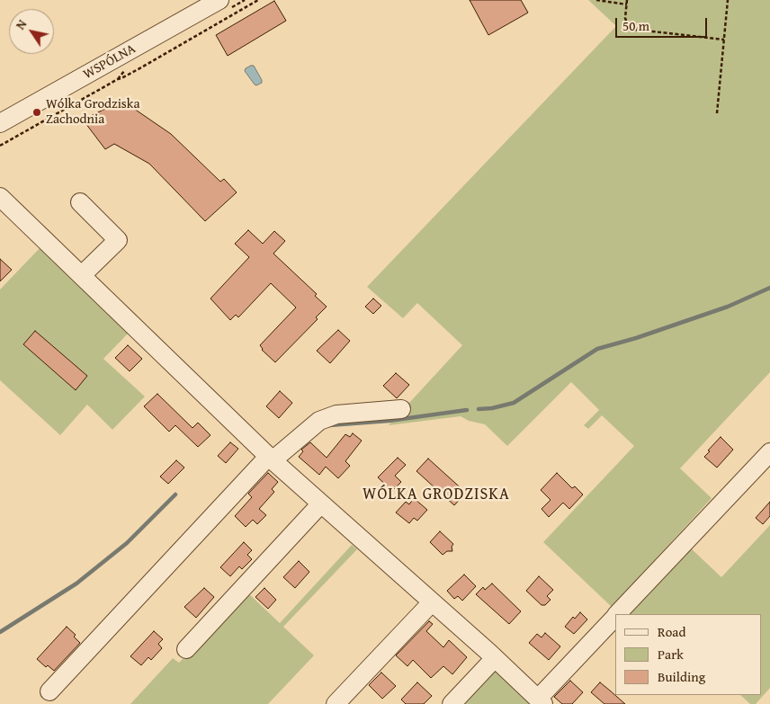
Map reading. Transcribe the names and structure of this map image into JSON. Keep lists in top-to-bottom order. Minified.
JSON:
{"streets":{"street":["WSPÓLNA"]},"districts":["WÓLKA GRODZISKA"],"places":["Wólka Grodziska Zachodnia"],"legend":["Road","Park","Building"],"scale_bar":"50 m","north":"top left"}
